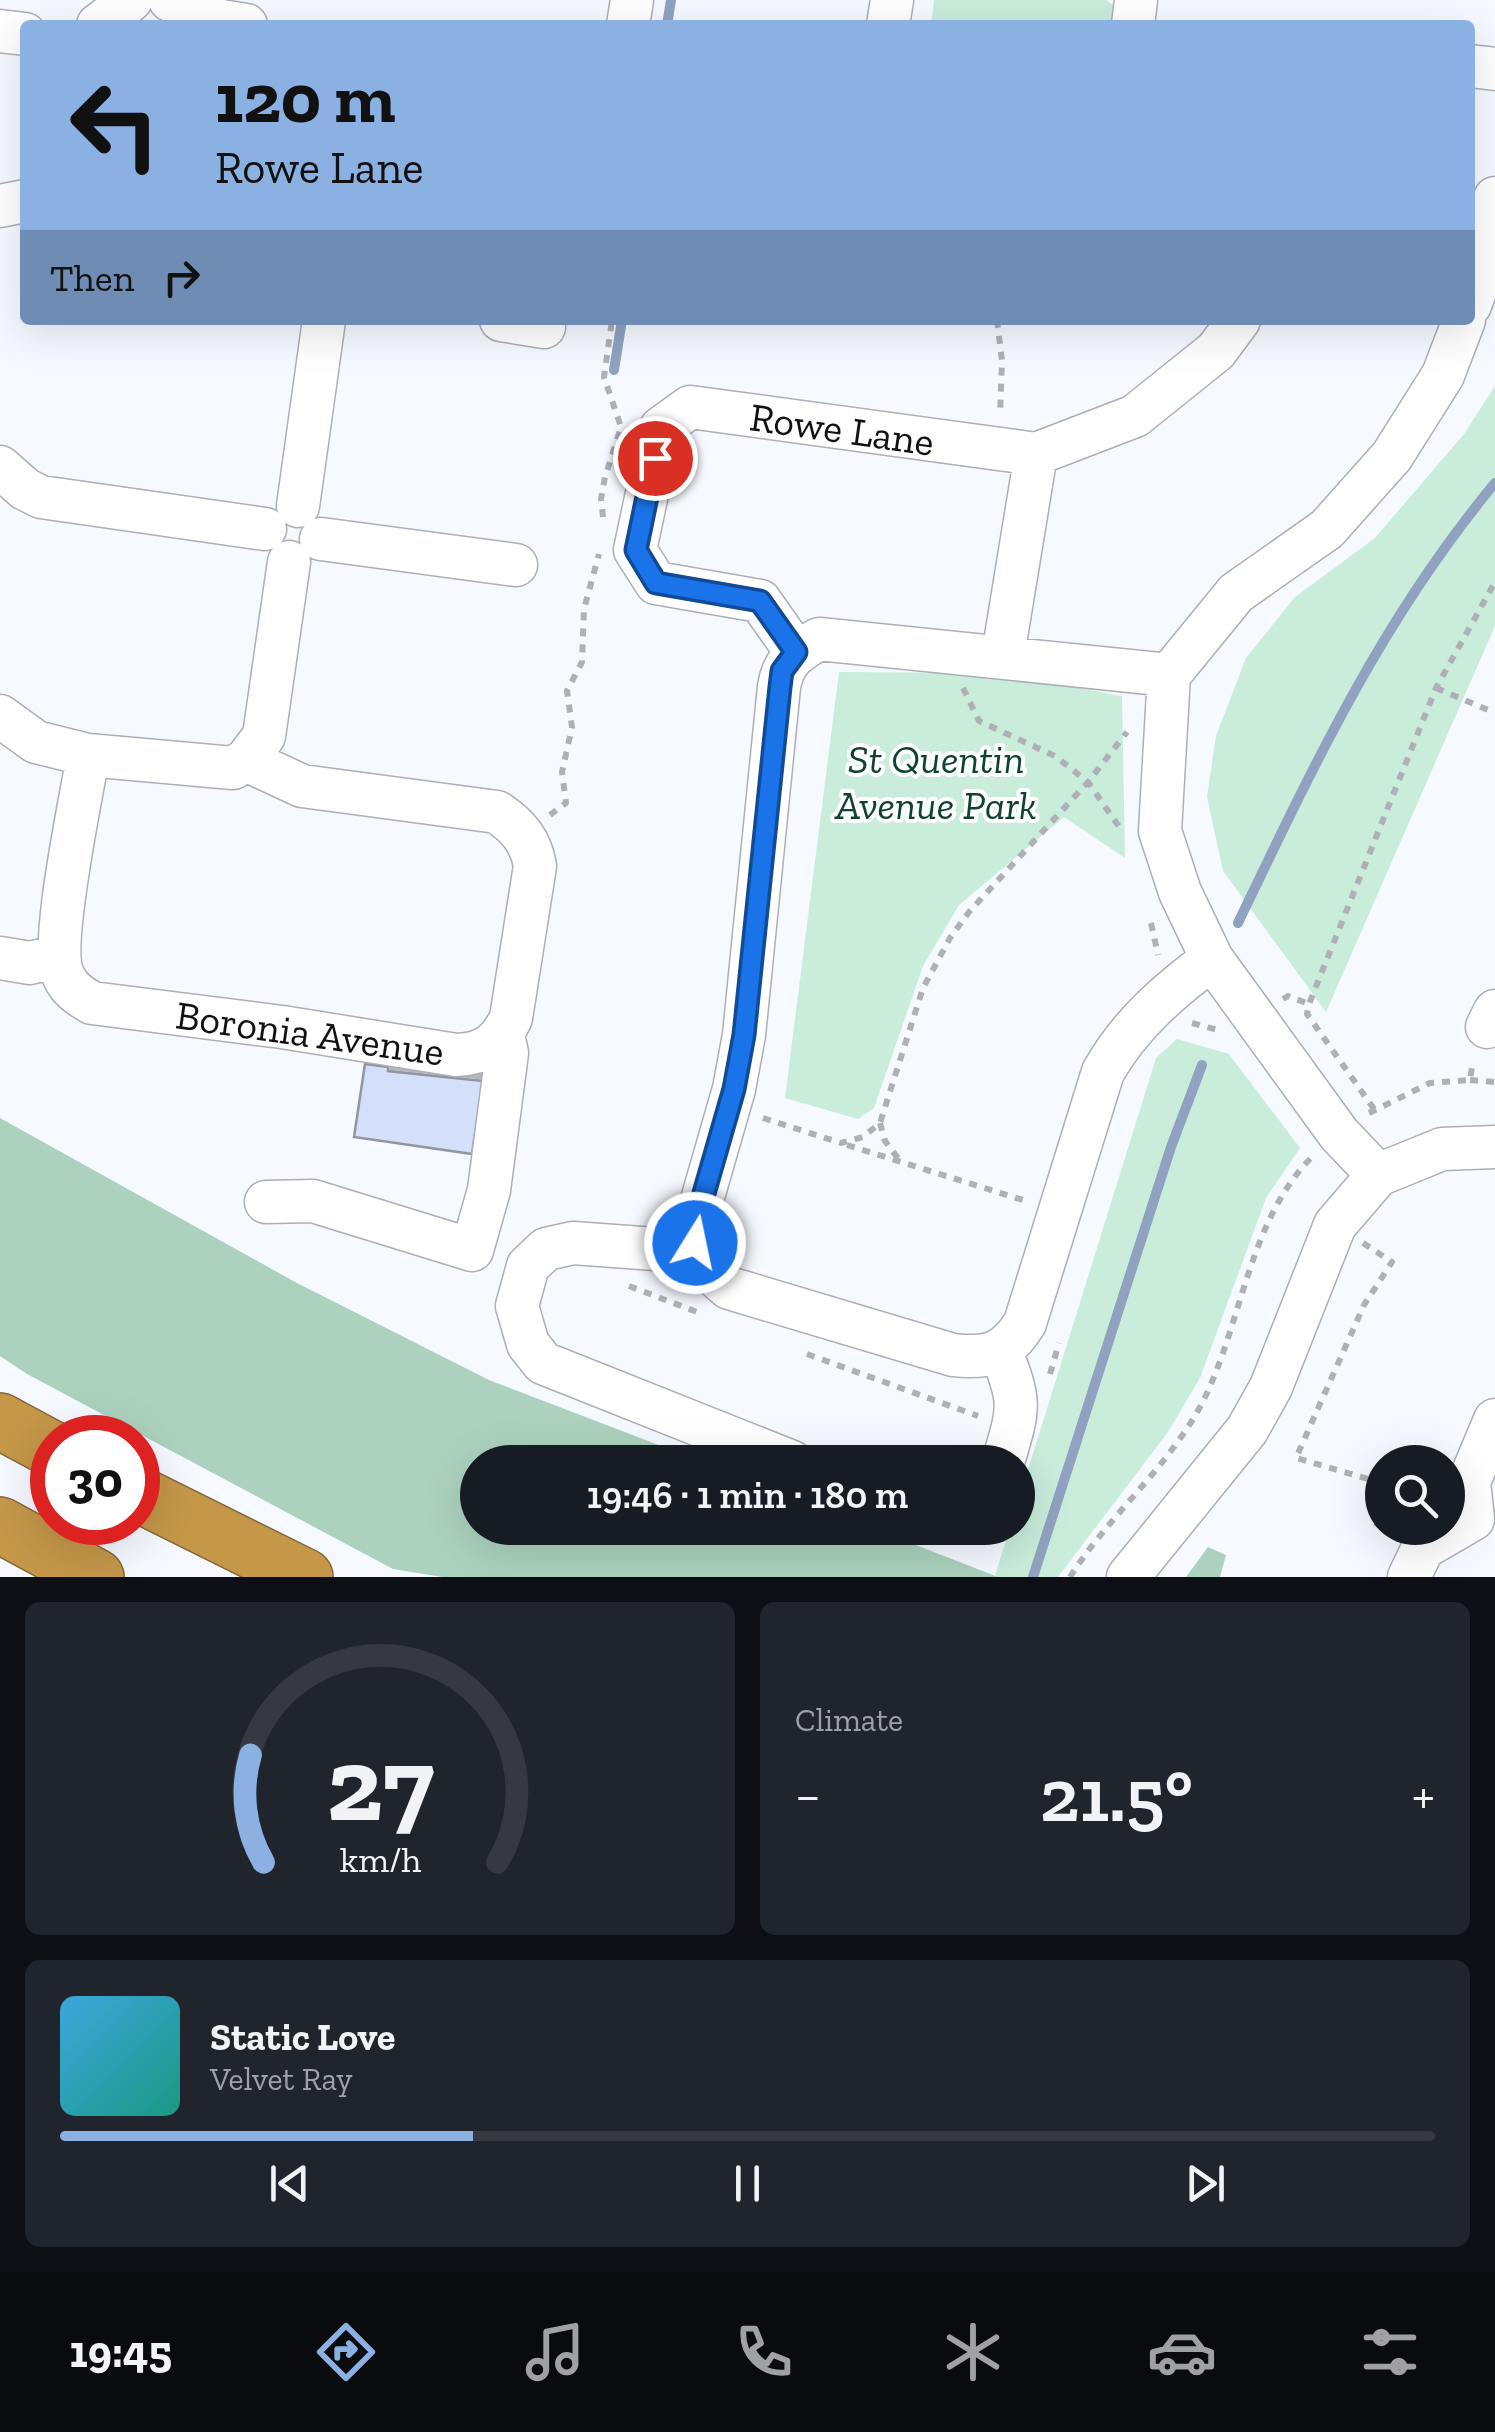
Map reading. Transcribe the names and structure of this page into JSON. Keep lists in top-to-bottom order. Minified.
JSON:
{"streets":{"street":["Rowe Lane","Boronia Avenue"]},"parks":["St Quentin Avenue Park"],"page":{"turn":["120 m","Rowe Lane"],"then":"Then","limit":"30","trip":"19:46 · 1 min · 180 m","tile":"Climate","heat":["−","21.5°","+"],"song":["Static Love","Velvet Ray"],"tabs":"19:45","gauge":["27","km/h"]}}
